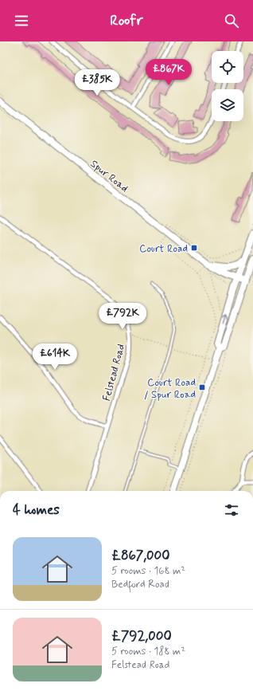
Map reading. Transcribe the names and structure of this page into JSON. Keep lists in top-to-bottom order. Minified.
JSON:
{"streets":{"main road":["Spur Road"],"street":["Felstead Road"]},"places":{"transit":["Court Road","Court Road / Spur Road"]},"page":{"header":"Roofr","price":["£867K","£385K","£792K","£614K"],"heading":"4 homes","list":[{"name":"£867,000","note":"5 rooms · 168 m² · Bedford Road"},{"name":"£792,000","note":"5 rooms · 188 m² · Felstead Road"}]}}
